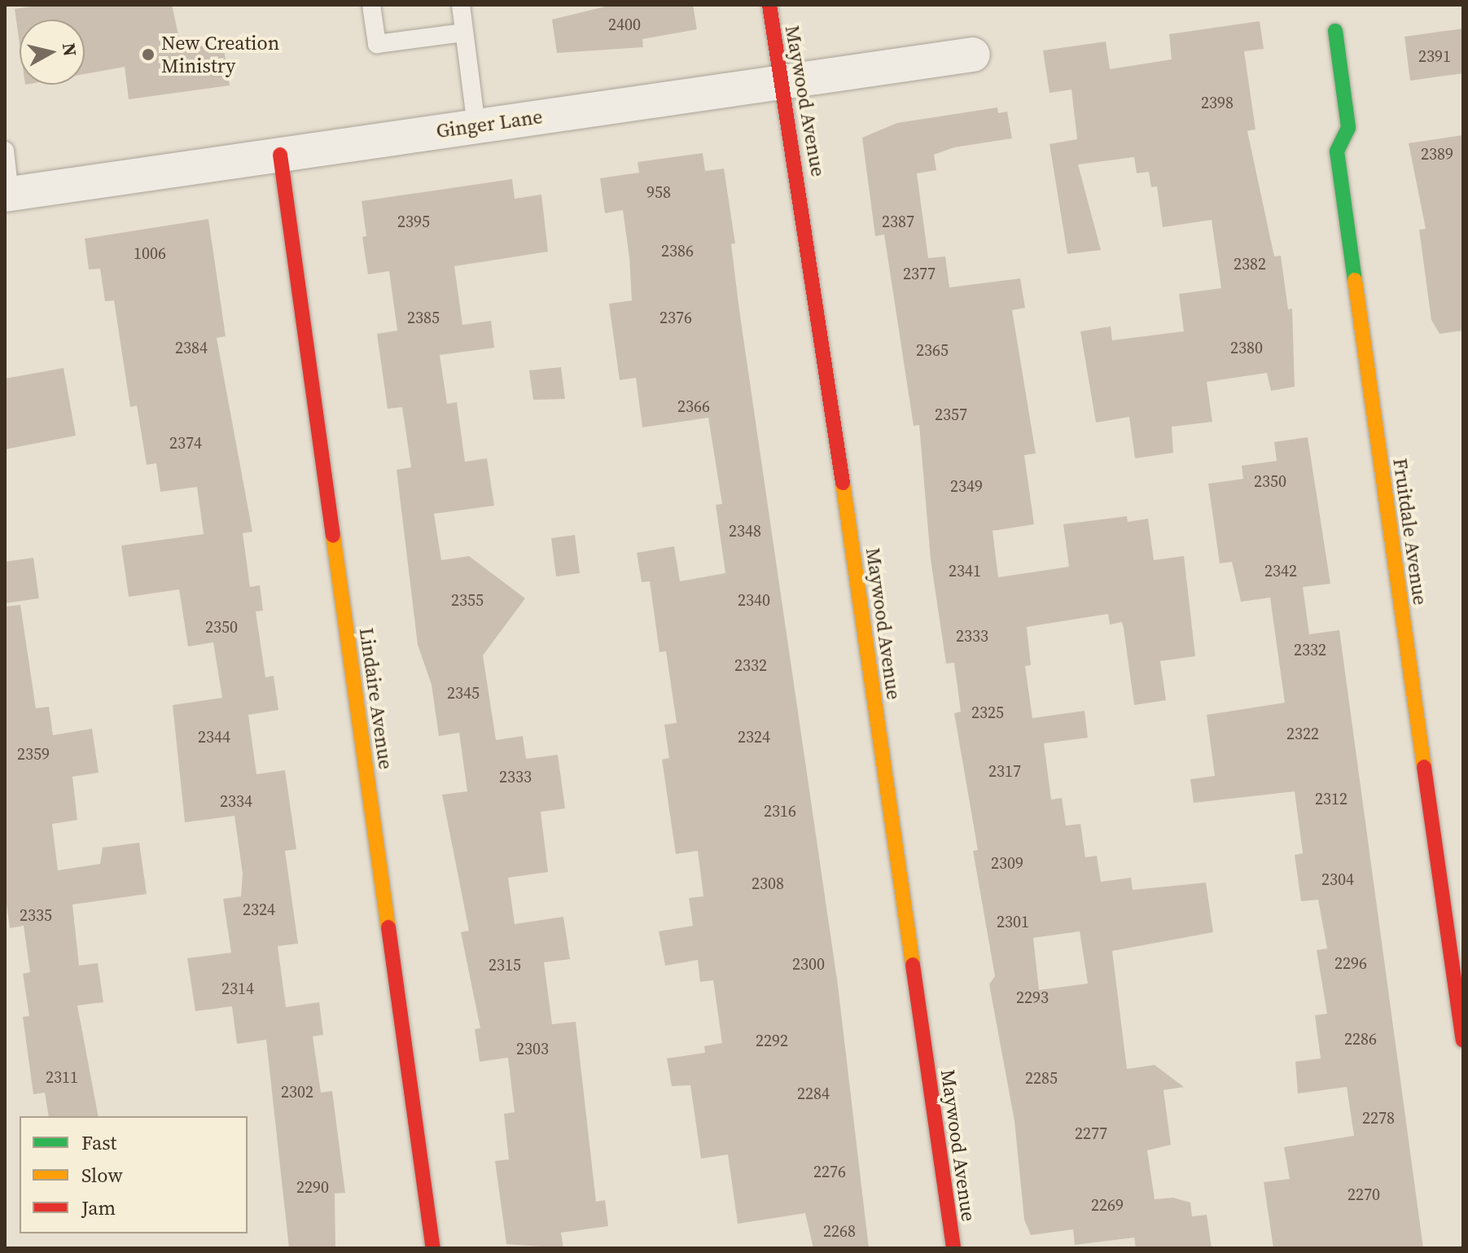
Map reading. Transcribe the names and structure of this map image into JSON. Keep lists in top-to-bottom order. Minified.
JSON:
{"streets":{"street":["Maywood Avenue","Ginger Lane","Fruitdale Avenue","Lindaire Avenue"]},"crossings":[["Maywood Avenue","Ginger Lane"],["Ginger Lane","Lindaire Avenue"]],"places":["New Creation Ministry"],"house_numbers":["2400","2391","2398","2389","958","2395","2387","2386","1006","2382","2377","2385","2376","2384","2380","2365","2366","2357","2374","2350","2349","2348","2341","2342","2355","2340","2350","2333","2332","2332","2345","2325","2322","2344","2324","2359","2317","2333","2312","2334","2316","2309","2304","2308","2324","2335","2301","2296","2300","2315","2314","2293","2286","2292","2303","2311","2285","2302","2284","2278","2277","2276","2290","2270","2269","2268"],"legend":["Fast","Slow","Jam"],"north":"right"}
